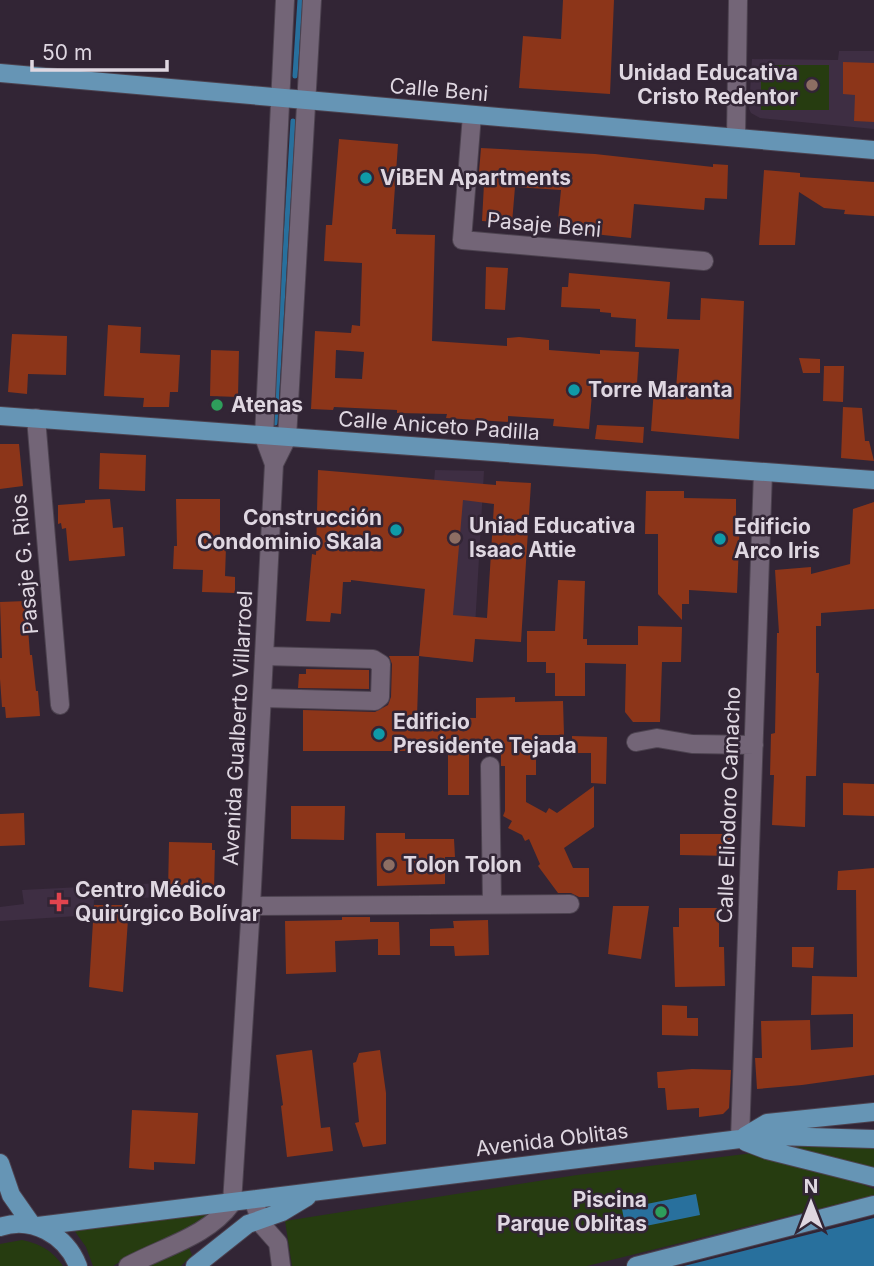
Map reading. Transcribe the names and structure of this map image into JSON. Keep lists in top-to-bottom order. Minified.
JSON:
{"streets":{"main road":["Calle Beni","Calle Aniceto Padilla","Avenida Oblitas"],"street":["Pasaje Beni","Pasaje G. Rios","Avenida Gualberto Villarroel","Calle Eliodoro Camacho"]},"crossings":[["Calle Beni","Pasaje Beni"],["Calle Beni","Avenida Gualberto Villarroel"],["Calle Aniceto Padilla","Pasaje G. Rios"],["Calle Aniceto Padilla","Avenida Gualberto Villarroel"],["Calle Aniceto Padilla","Calle Eliodoro Camacho"],["Avenida Gualberto Villarroel","Avenida Oblitas"],["Calle Eliodoro Camacho","Avenida Oblitas"]],"places":{"other":["Unidad Educativa Cristo Redentor","ViBEN Apartments","Torre Maranta","Atenas","Construcción Condominio Skala","Uniad Educativa Isaac Attie","Edificio Arco Iris","Edificio Presidente Tejada","Tolon Tolon","Piscina Parque Oblitas"],"health":["Centro Médico Quirúrgico Bolívar"]},"scale_bar":"50 m","north":"top"}
